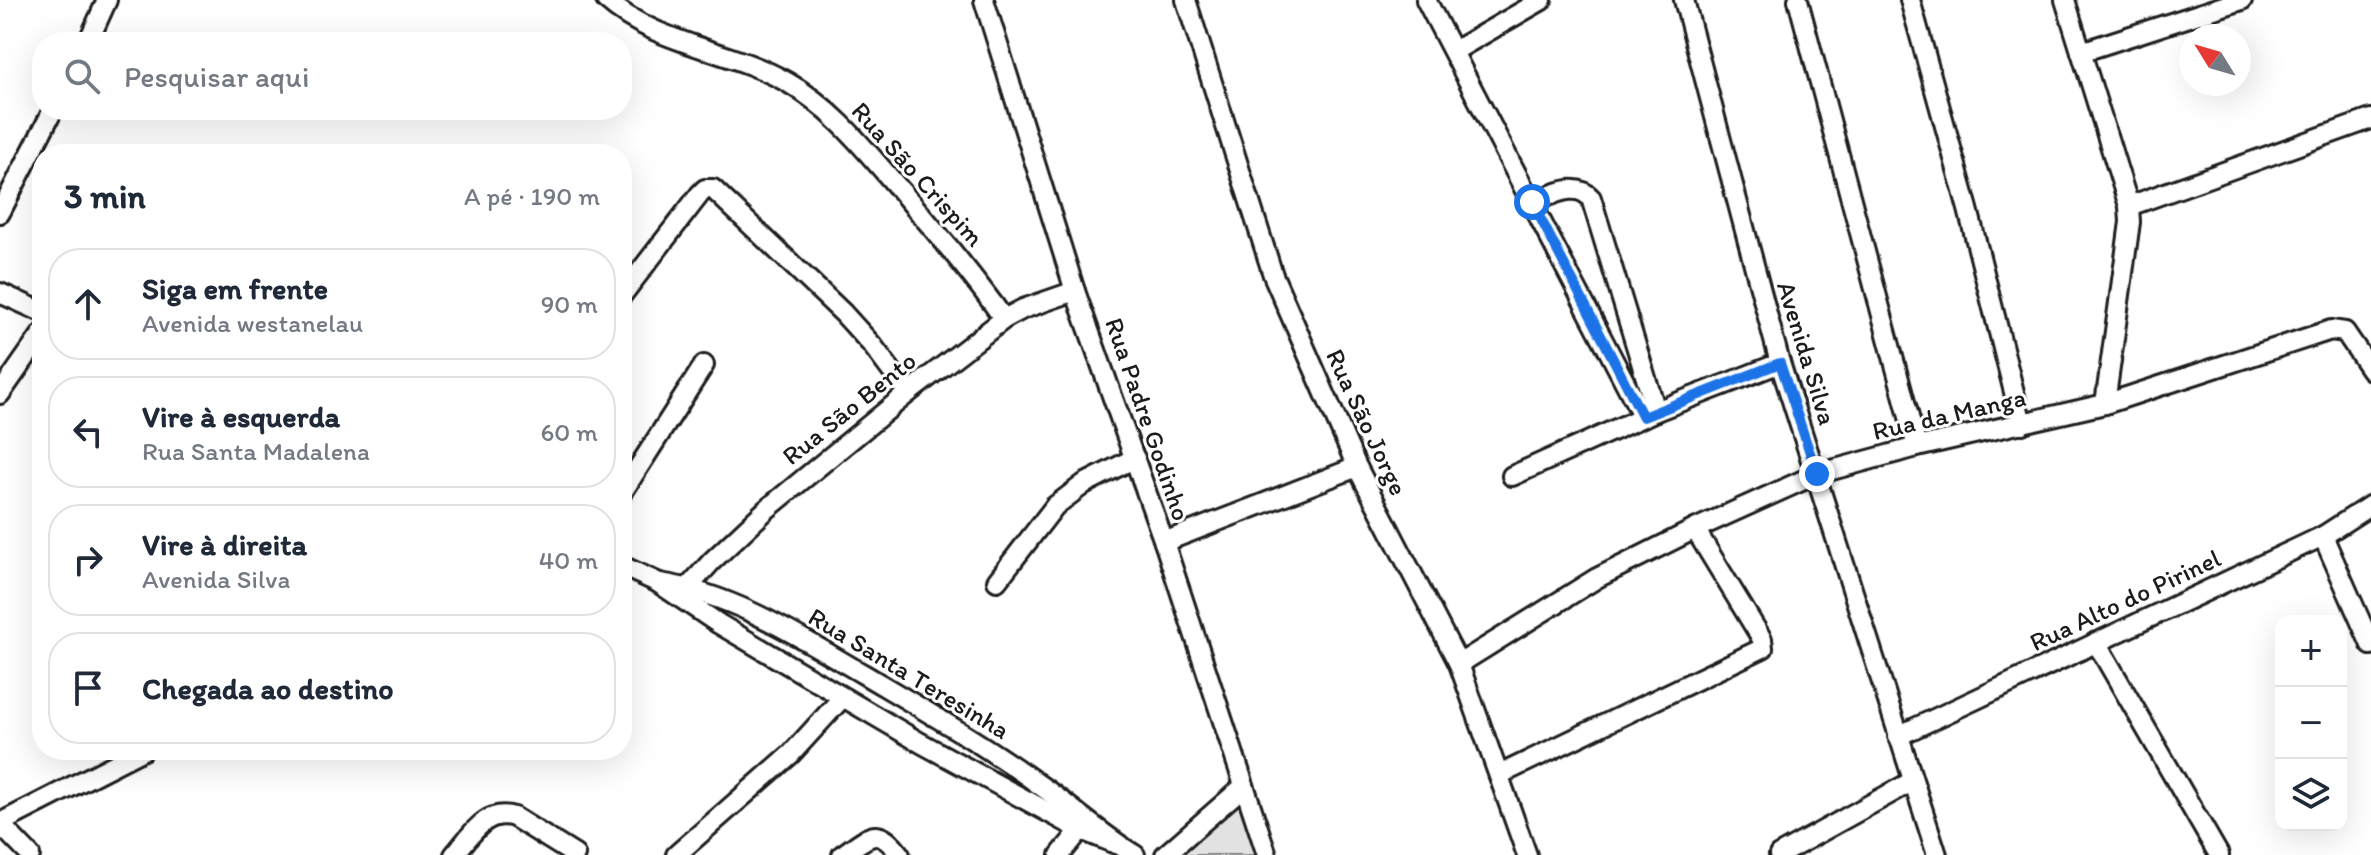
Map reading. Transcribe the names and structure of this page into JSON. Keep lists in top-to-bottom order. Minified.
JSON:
{"streets":{"street":["Rua São Crispim","Avenida Silva","Rua São Bento","Rua da Manga","Rua Padre Godinho","Rua São Jorge","Rua Alto do Pirinel","Rua Santa Teresinha"]},"crossings":[["Rua São Crispim","Rua São Bento"],["Avenida Silva","Rua da Manga"],["Avenida Silva","Rua Alto do Pirinel"],["Rua São Bento","Rua Padre Godinho"],["Rua São Bento","Rua Santa Teresinha"],["Rua da Manga","Rua São Jorge"]],"north":"top left","page":{"search":"Pesquisar aqui","heading":["3 min","A pé · 190 m"],"list":[["Siga em frente","Avenida westanelau","90 m"],["Vire à esquerda","Rua Santa Madalena","60 m"],["Vire à direita","Avenida Silva","40 m"],"Chegada ao destino"],"map_buttons":["+","−"]}}
